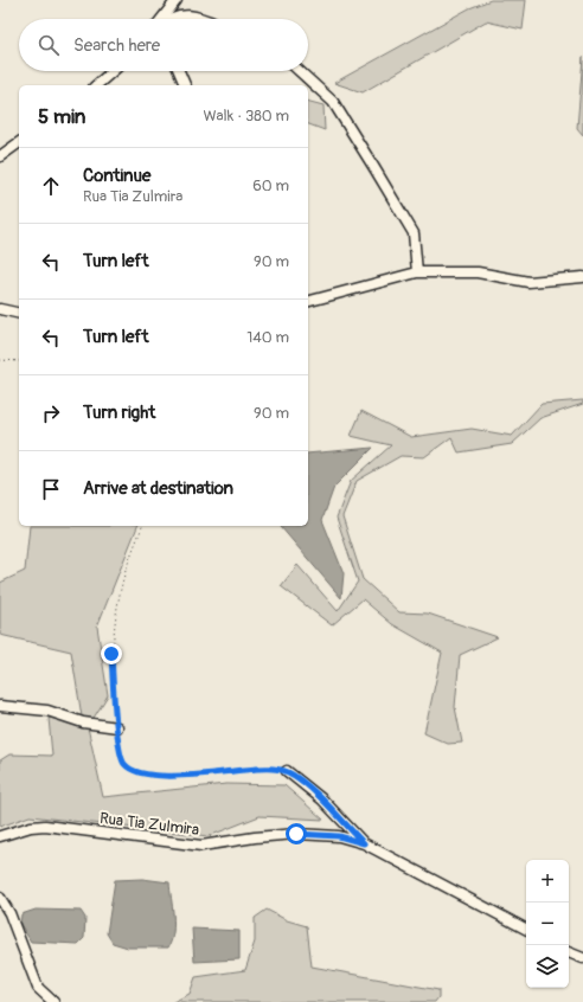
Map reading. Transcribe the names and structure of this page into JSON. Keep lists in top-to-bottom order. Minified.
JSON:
{"streets":{"street":["Rua Tia Zulmira"]},"page":{"search":"Search here","heading":["5 min","Walk · 380 m"],"list":[["Continue","Rua Tia Zulmira","60 m"],["Turn left","90 m"],["Turn left","140 m"],["Turn right","90 m"],"Arrive at destination"],"map_buttons":["+","−"]}}
